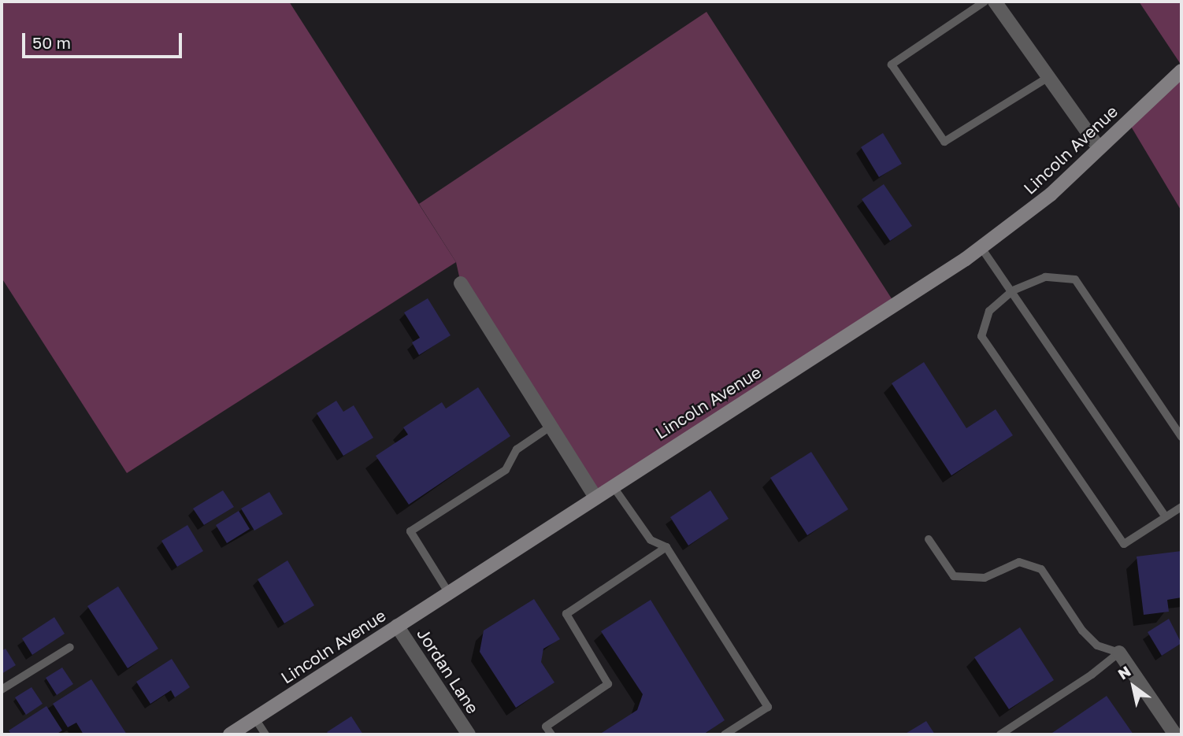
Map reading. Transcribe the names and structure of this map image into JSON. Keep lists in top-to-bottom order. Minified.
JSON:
{"streets":{"main road":["Lincoln Avenue"],"street":["Jordan Lane"]},"crossings":[["Lincoln Avenue","Jordan Lane"]],"scale_bar":"50 m","north":"top left"}
